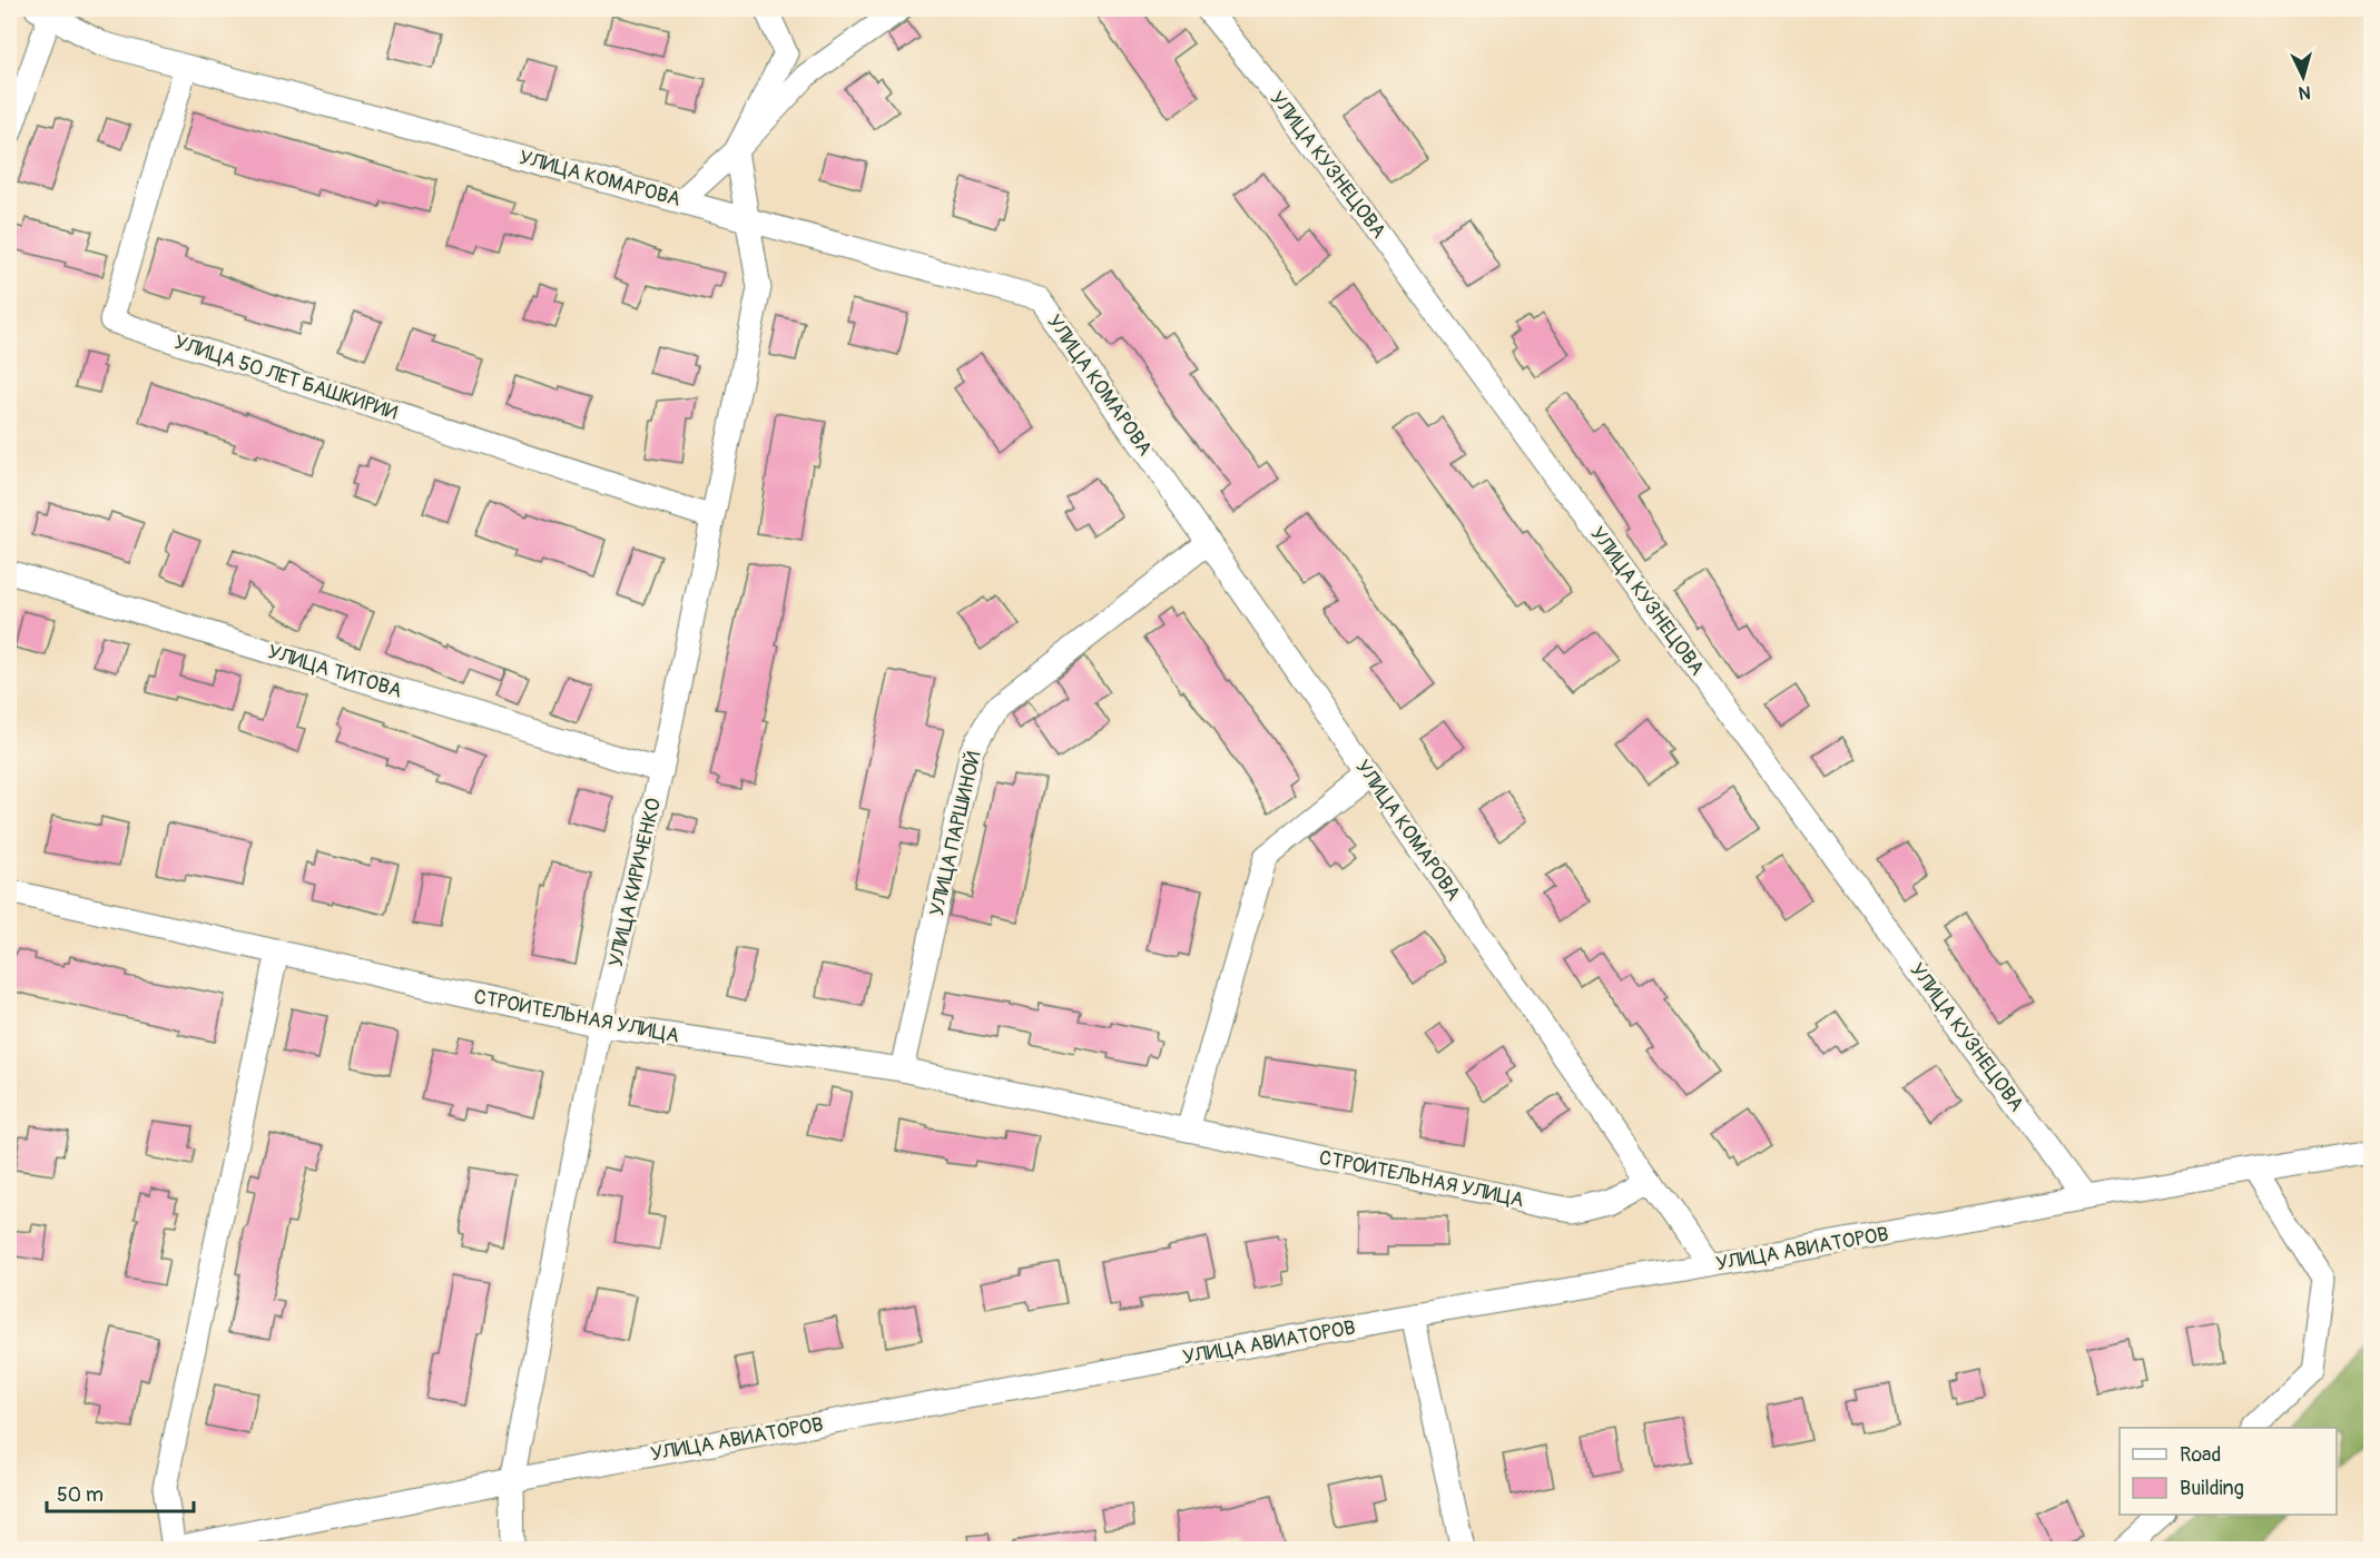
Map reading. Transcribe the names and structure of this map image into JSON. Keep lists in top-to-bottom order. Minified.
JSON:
{"streets":{"street":["УЛИЦА КУЗНЕЦОВА","УЛИЦА КОМАРОВА","УЛИЦА 50 ЛЕТ БАШКИРИИ","УЛИЦА ТИТОВА","УЛИЦА ПАРШИНОЙ","УЛИЦА КИРИЧЕНКО","СТРОИТЕЛЬНАЯ УЛИЦА","УЛИЦА АВИАТОРОВ"]},"crossings":[["УЛИЦА КУЗНЕЦОВА","УЛИЦА АВИАТОРОВ"],["УЛИЦА КОМАРОВА","УЛИЦА 50 ЛЕТ БАШКИРИИ"],["УЛИЦА КОМАРОВА","УЛИЦА ПАРШИНОЙ"],["УЛИЦА КОМАРОВА","УЛИЦА КИРИЧЕНКО"],["УЛИЦА КОМАРОВА","СТРОИТЕЛЬНАЯ УЛИЦА"],["УЛИЦА КОМАРОВА","УЛИЦА АВИАТОРОВ"],["УЛИЦА 50 ЛЕТ БАШКИРИИ","УЛИЦА КИРИЧЕНКО"],["УЛИЦА ТИТОВА","УЛИЦА КИРИЧЕНКО"],["УЛИЦА ПАРШИНОЙ","СТРОИТЕЛЬНАЯ УЛИЦА"],["УЛИЦА КИРИЧЕНКО","СТРОИТЕЛЬНАЯ УЛИЦА"],["УЛИЦА КИРИЧЕНКО","УЛИЦА АВИАТОРОВ"]],"legend":["Road","Building"],"scale_bar":"50 m","north":"bottom"}
